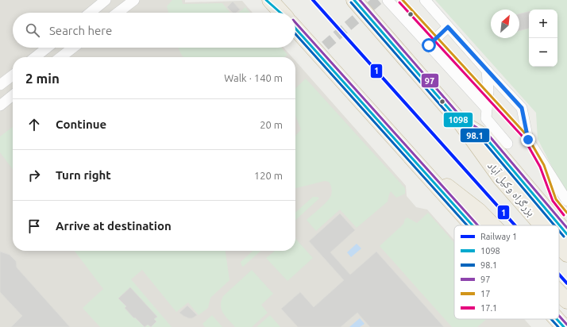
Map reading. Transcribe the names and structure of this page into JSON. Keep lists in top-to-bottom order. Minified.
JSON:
{"streets":{"highway":["بزرگراه وکیل آباد"]},"lines":["rail line 1","transit line 1098","transit line 97","transit line 17","transit line 98.1","transit line 17.1"],"legend":["Railway 1","1098","98.1","97","17","17.1"],"north":"top right","page":{"map_buttons":["+","−"],"search":"Search here","heading":["2 min","Walk · 140 m"],"list":[["Continue","20 m"],["Turn right","120 m"],"Arrive at destination"]}}
